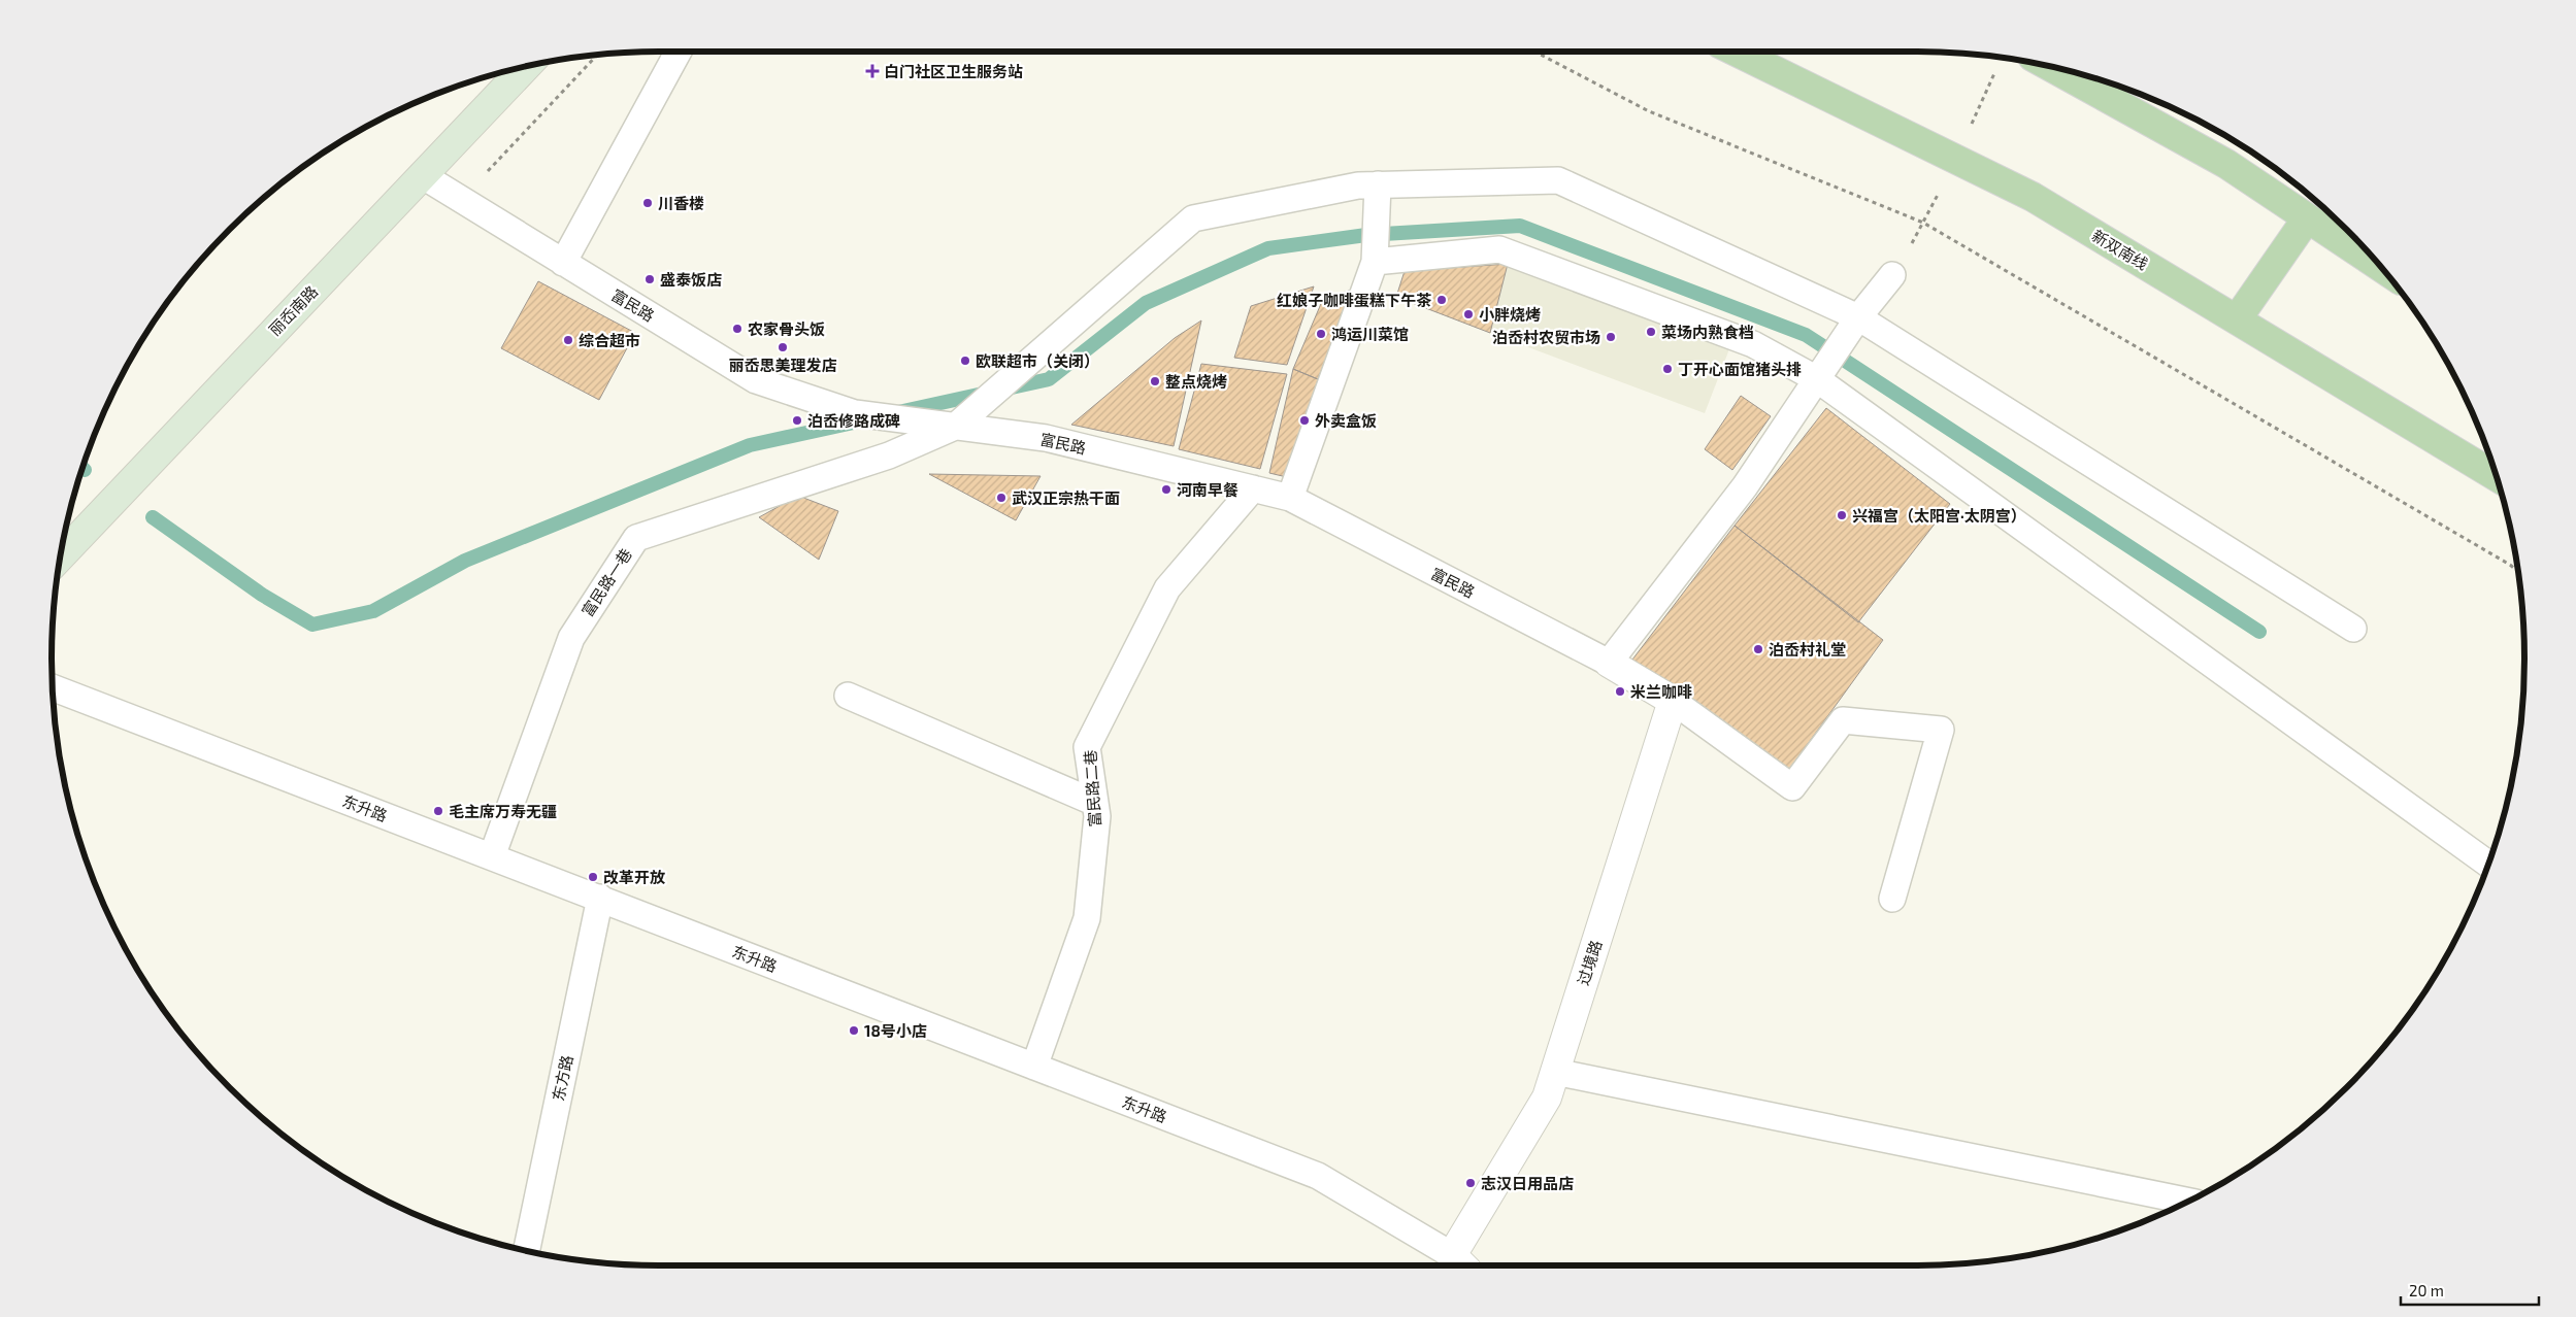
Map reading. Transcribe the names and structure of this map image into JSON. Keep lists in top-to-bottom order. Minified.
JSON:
{"streets":{"main road":["新双南线","丽岙南路"],"street":["过境路"],"lane":["富民路","富民路一巷","富民路二巷","东升路","东方路"]},"crossings":[["富民路","丽岙南路"],["富民路","富民路一巷"],["富民路","富民路二巷"],["富民路一巷","东升路"],["富民路二巷","东升路"],["东升路","过境路"],["东升路","东方路"]],"places":{"health":["白门社区卫生服务站"],"other":["川香楼","盛泰饭店","红娘子咖啡蛋糕下午茶","小胖烧烤","农家骨头饭","菜场内熟食档","鸿运川菜馆","泊岙村农贸市场","综合超市","丽岙思美理发店","欧联超市（关闭）","丁开心面馆猪头排","整点烧烤","泊岙修路成碑","外卖盒饭","河南早餐","武汉正宗热干面","兴福宫（太阳宫·太阴宫）","泊岙村礼堂","米兰咖啡","毛主席万寿无疆","改革开放","18号小店","志汉日用品店"]},"scale_bar":"20 m"}
